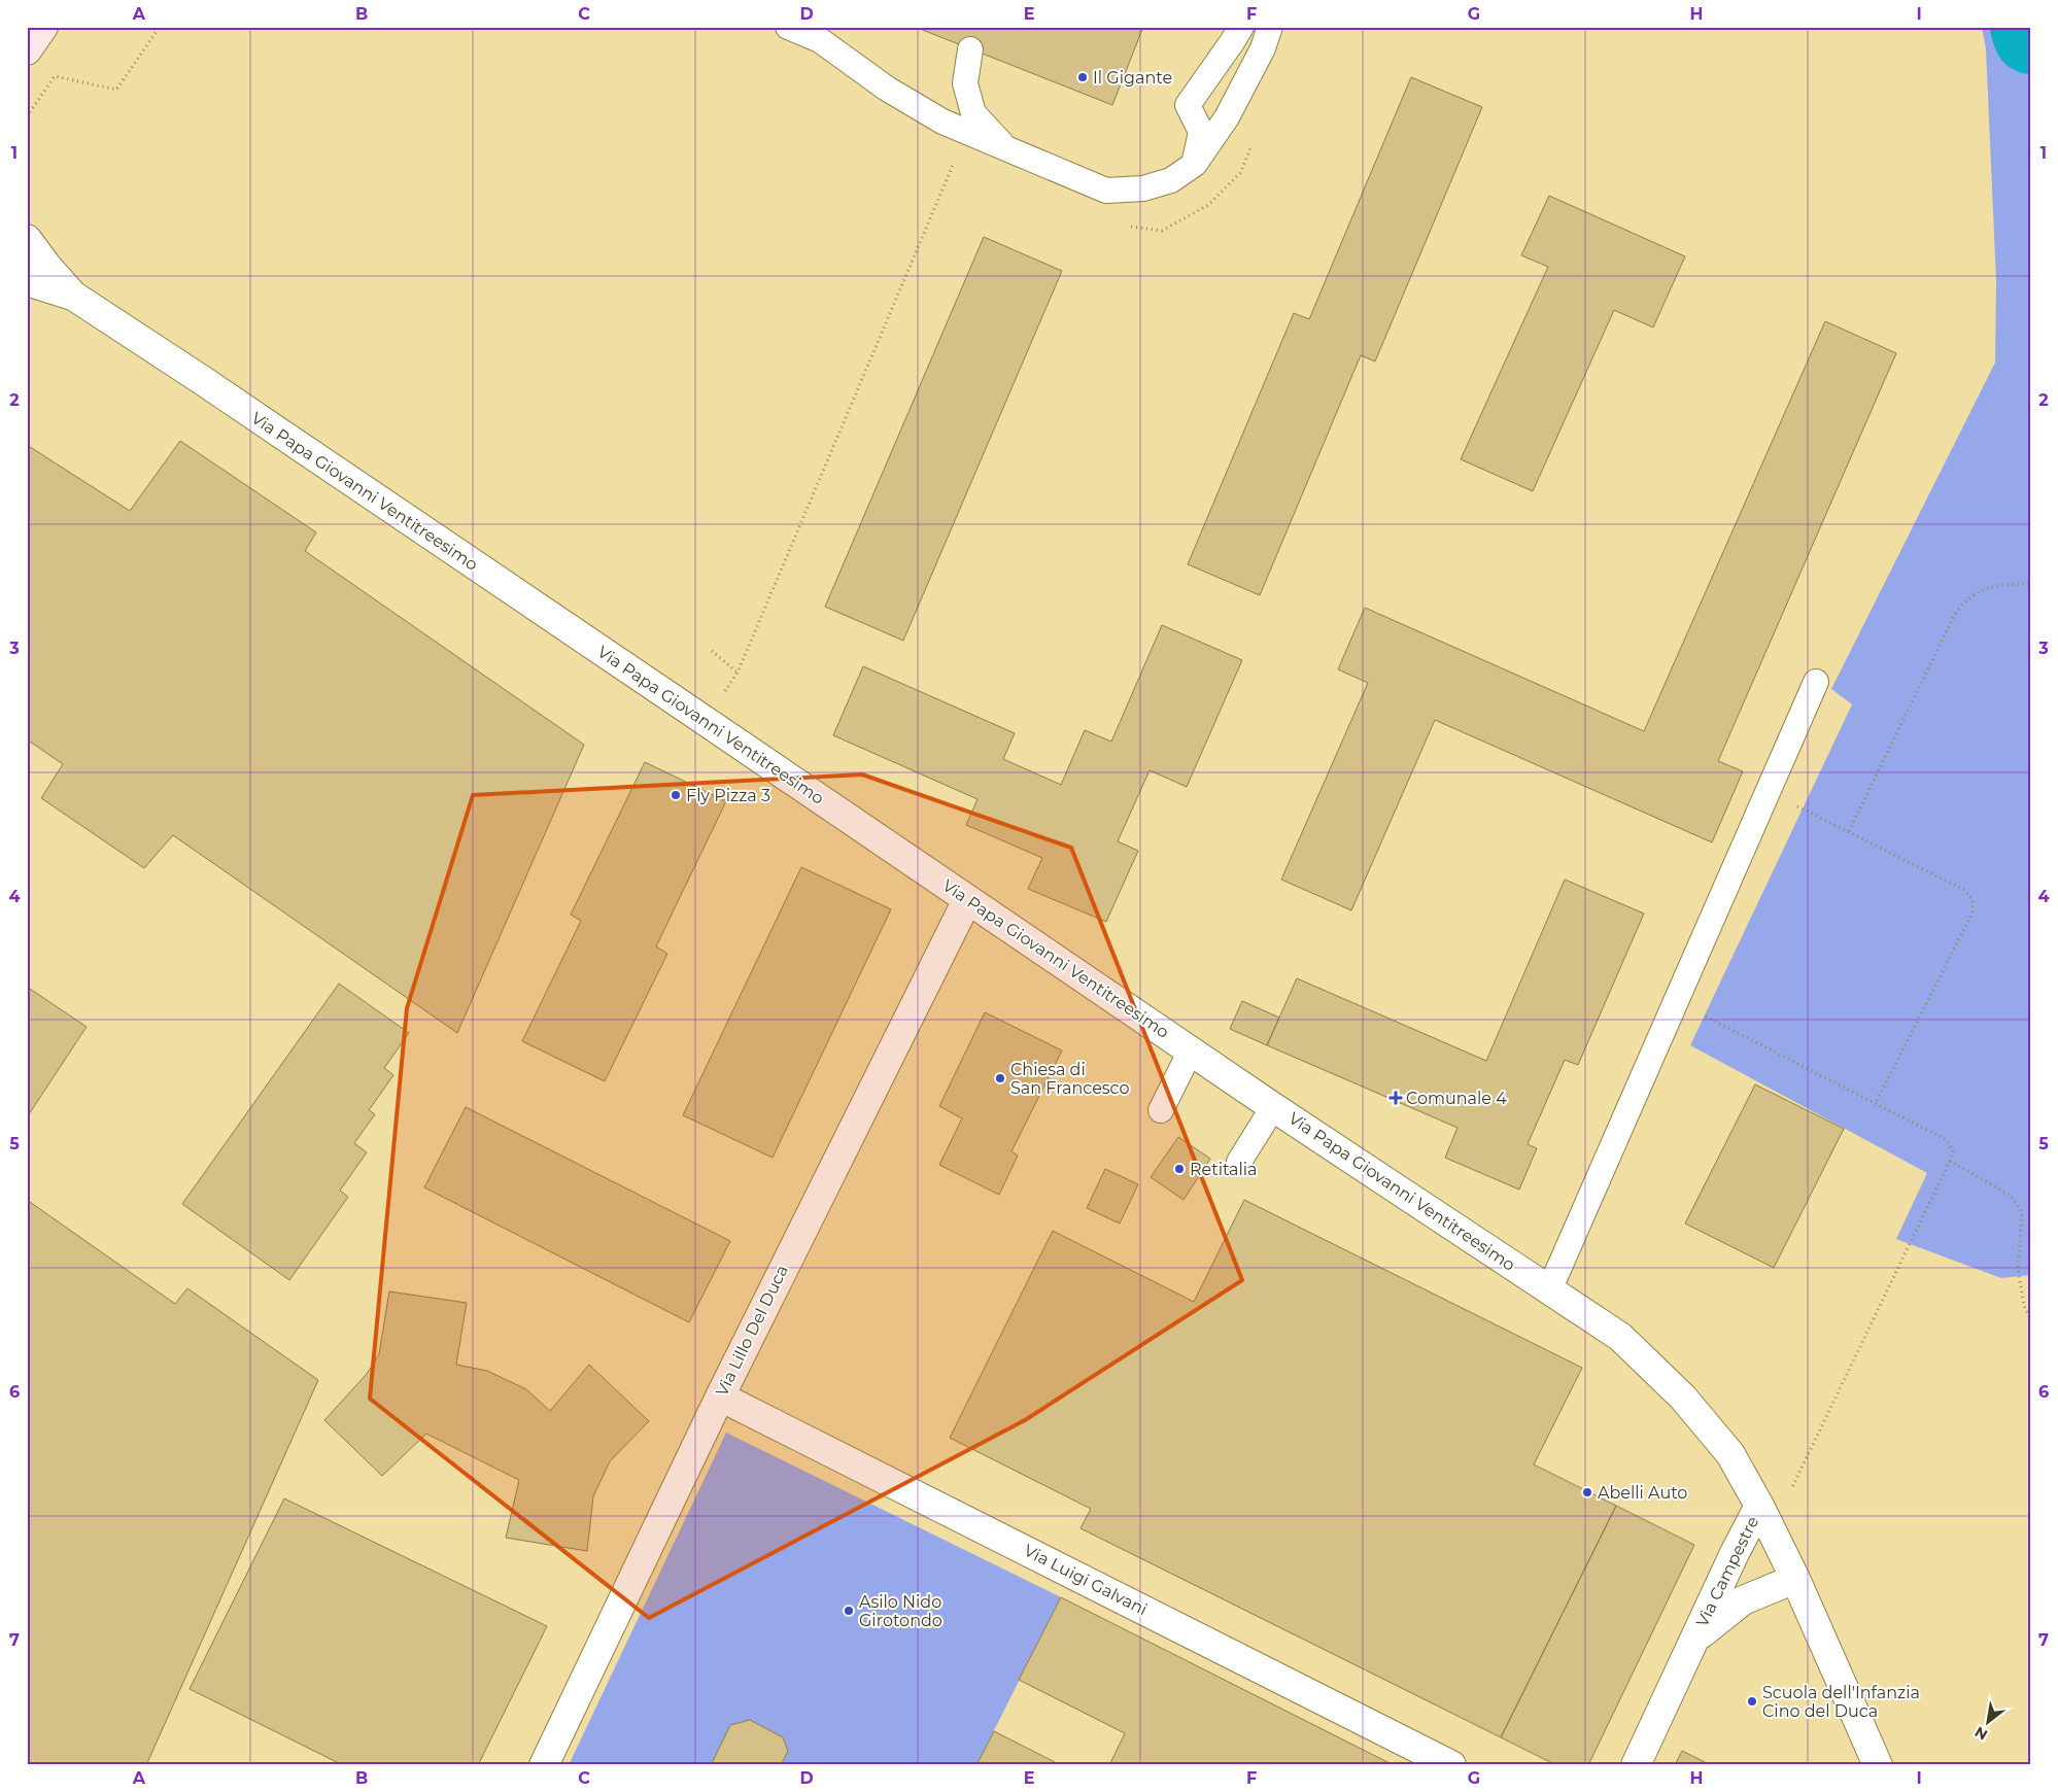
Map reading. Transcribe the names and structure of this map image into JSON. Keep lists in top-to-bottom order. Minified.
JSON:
{"streets":{"street":["Via Papa Giovanni Ventitreesimo","Via Lillo Del Duca","Via Campestre","Via Luigi Galvani"]},"crossings":[["Via Papa Giovanni Ventitreesimo","Via Lillo Del Duca"],["Via Papa Giovanni Ventitreesimo","Via Campestre"],["Via Lillo Del Duca","Via Luigi Galvani"]],"places":{"other":["Il Gigante","Fly Pizza 3","Chiesa di San Francesco","Retitalia","Abelli Auto","Asilo Nido Girotondo","Scuola dell'Infanzia Cino del Duca"],"health":["Comunale 4"]},"north":"bottom left","grid":{"columns":["A","B","C","D","E","F","G","H","I"],"rows":["1","2","3","4","5","6","7"]}}
